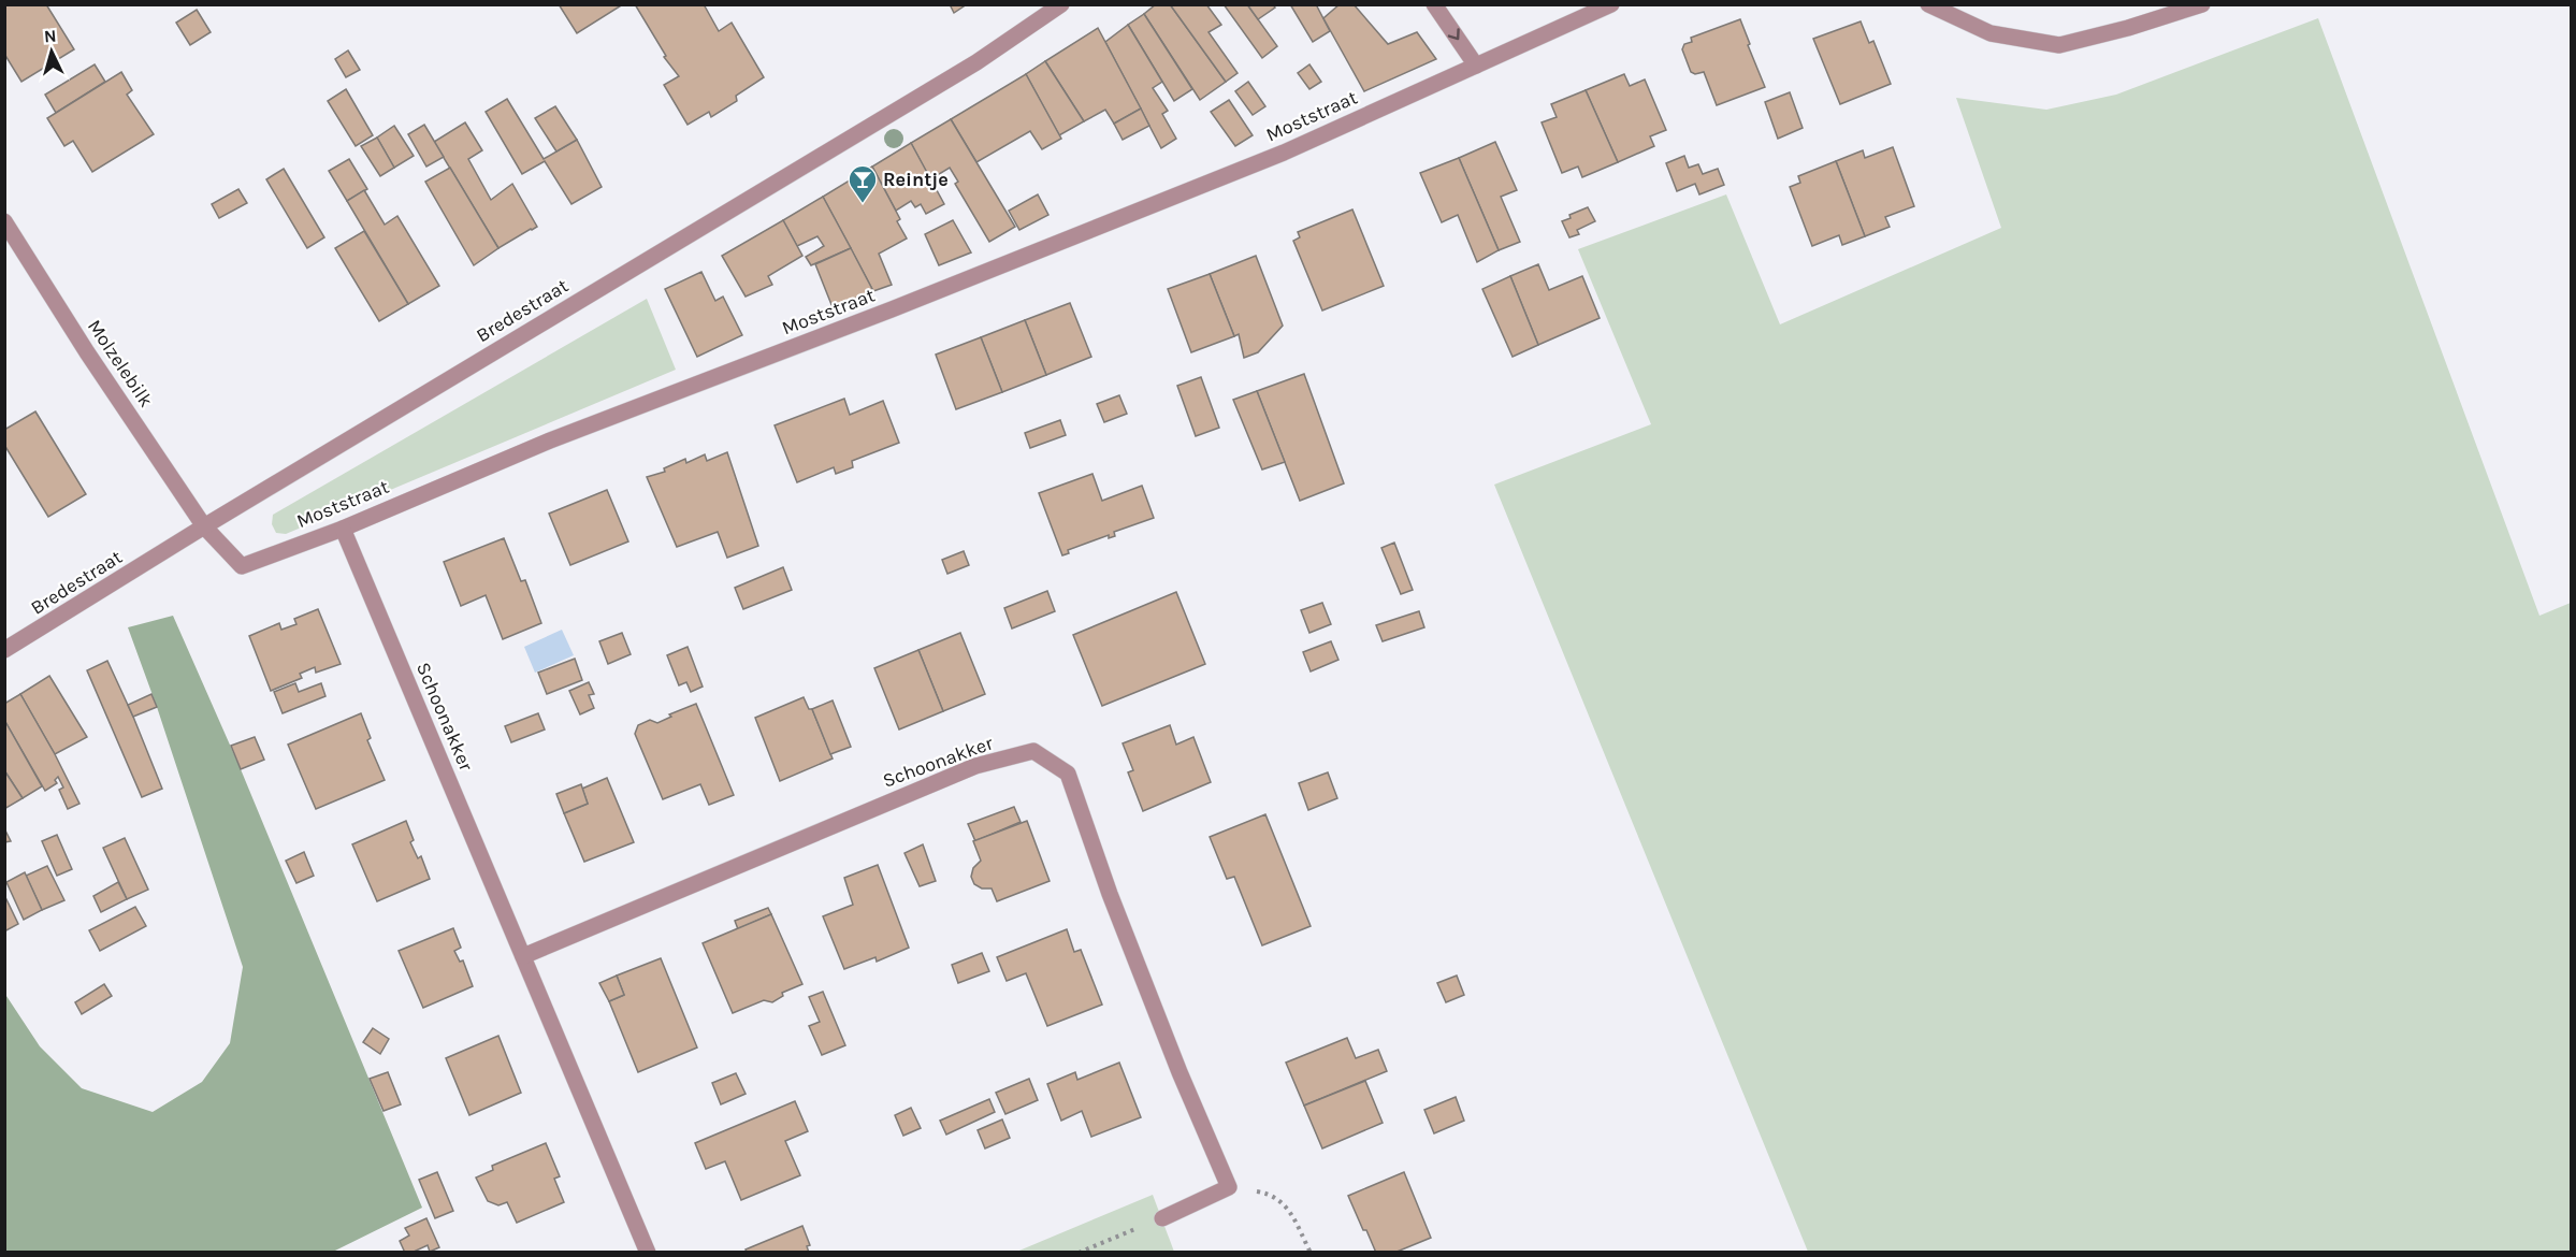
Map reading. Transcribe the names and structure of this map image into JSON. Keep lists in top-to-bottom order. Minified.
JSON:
{"streets":{"street":["Moststraat","Bredestraat","Molzelebilk","Schoonakker"]},"crossings":[["Moststraat","Bredestraat"],["Moststraat","Molzelebilk"],["Moststraat","Schoonakker"],["Bredestraat","Molzelebilk"]],"places":{"bar":["Reintje"]},"north":"top"}
